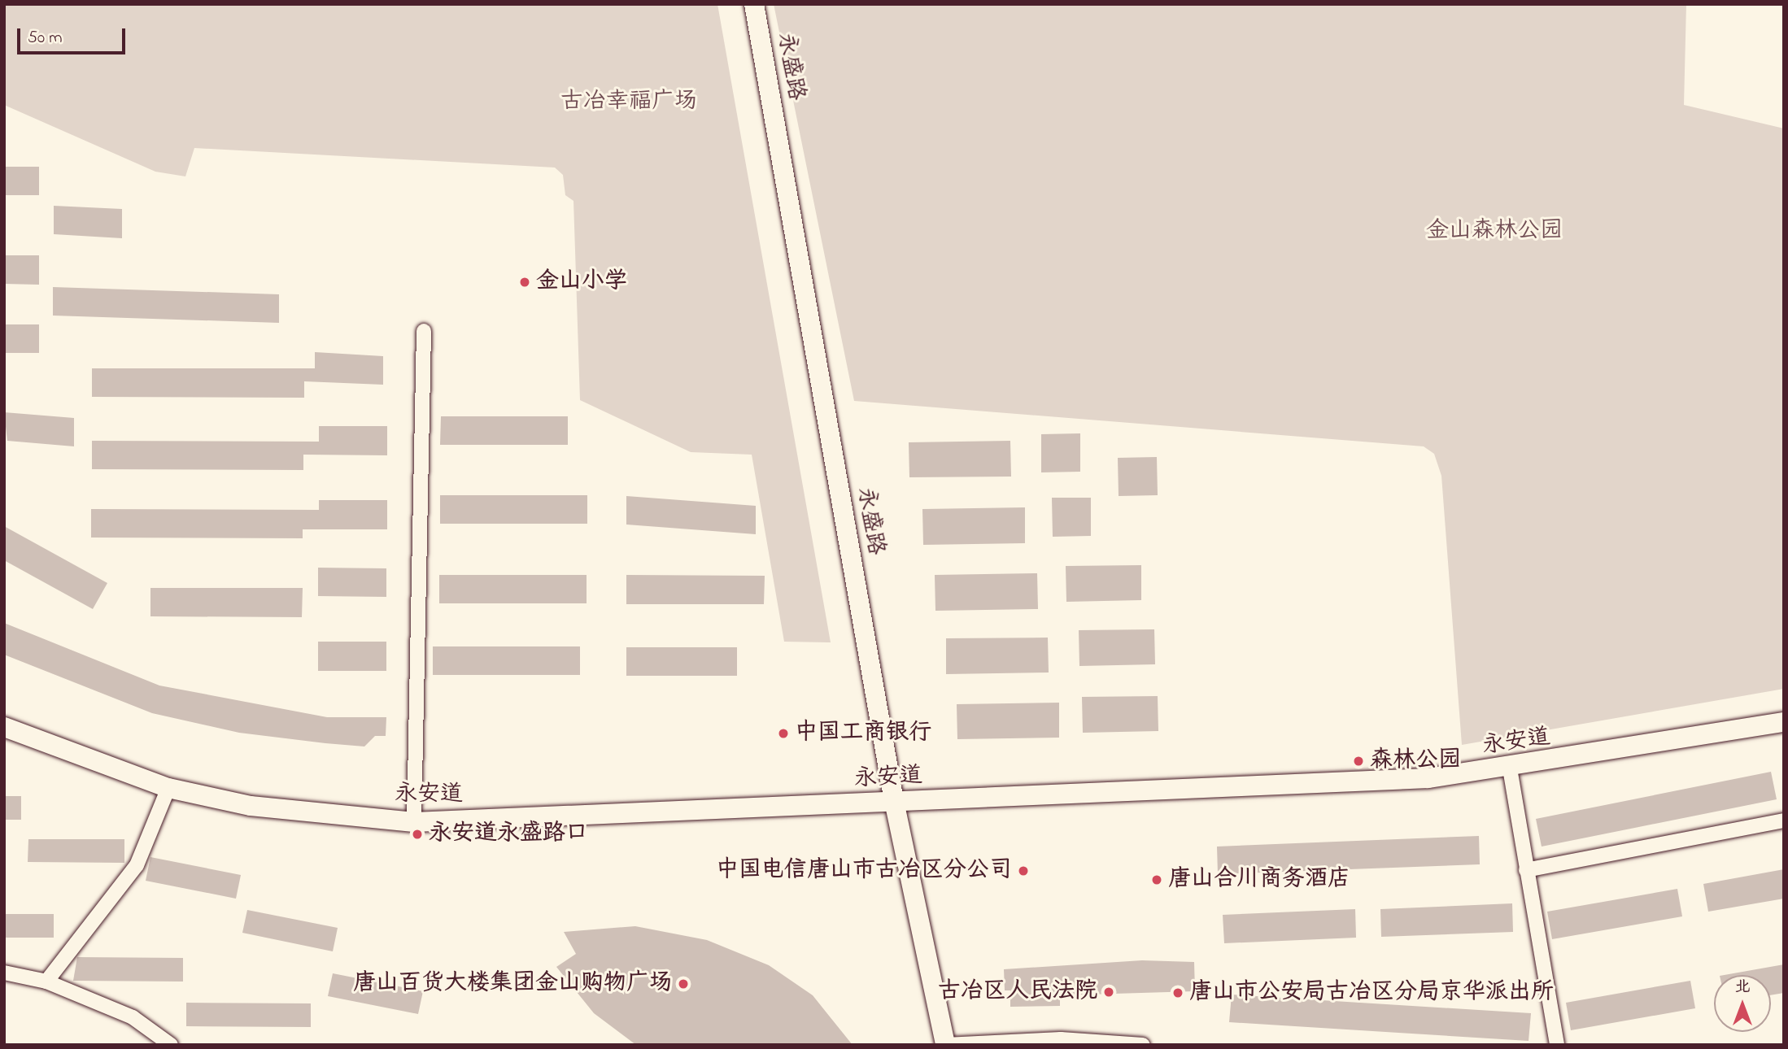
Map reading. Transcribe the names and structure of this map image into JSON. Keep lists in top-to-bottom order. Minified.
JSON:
{"streets":{"main road":["永盛路","永安道"]},"crossings":[["永盛路","永安道"]],"parks":["古冶幸福广场","金山森林公园"],"places":["金山小学","中国工商银行","森林公园","永安道永盛路口","中国电信唐山市古冶区分公司","唐山合川商务酒店","唐山百货大楼集团金山购物广场","古冶区人民法院","唐山市公安局古冶区分局京华派出所"],"scale_bar":"50 m","north":"top"}
